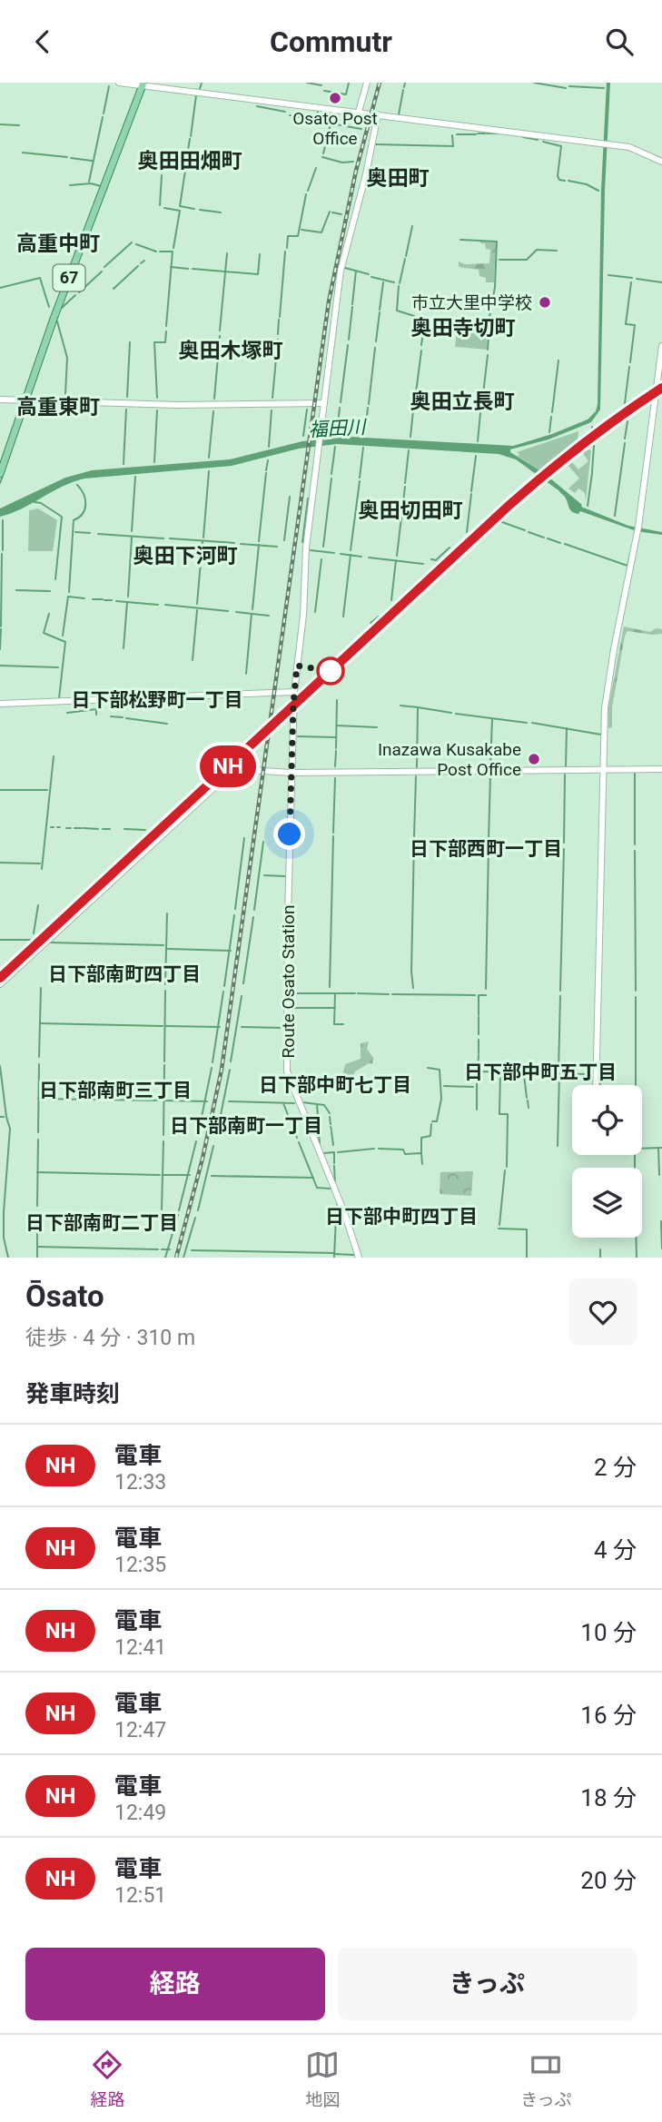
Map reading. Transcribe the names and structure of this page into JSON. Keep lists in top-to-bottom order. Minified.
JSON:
{"streets":{"main road":["67"],"street":["Route Osato Station"]},"districts":["奥田田畑町","奥田町","高重中町","奥田寺切町","奥田木塚町","奥田立長町","高重東町","奥田切田町","奥田下河町","日下部松野町一丁目","日下部西町一丁目","日下部南町四丁目","日下部中町五丁目","日下部中町七丁目","日下部南町三丁目","日下部南町一丁目","日下部中町四丁目","日下部南町二丁目"],"water":["福田川"],"places":["Osato Post Office","市立大里中学校","Inazawa Kusakabe Post Office"],"page":{"header":"Commutr","on_map":"NH","heading":[["Ōsato","徒歩 · 4 分 · 310 m"],"発車時刻"],"list":[{"mark":"NH","name":"電車","note":"12:33","value":"2 分"},{"mark":"NH","name":"電車","note":"12:35","value":"4 分"},{"mark":"NH","name":"電車","note":"12:41","value":"10 分"},{"mark":"NH","name":"電車","note":"12:47","value":"16 分"},{"mark":"NH","name":"電車","note":"12:49","value":"18 分"},{"mark":"NH","name":"電車","note":"12:51","value":"20 分"}],"buttons":["経路","きっぷ"],"tabs":["経路","地図","きっぷ"]}}
